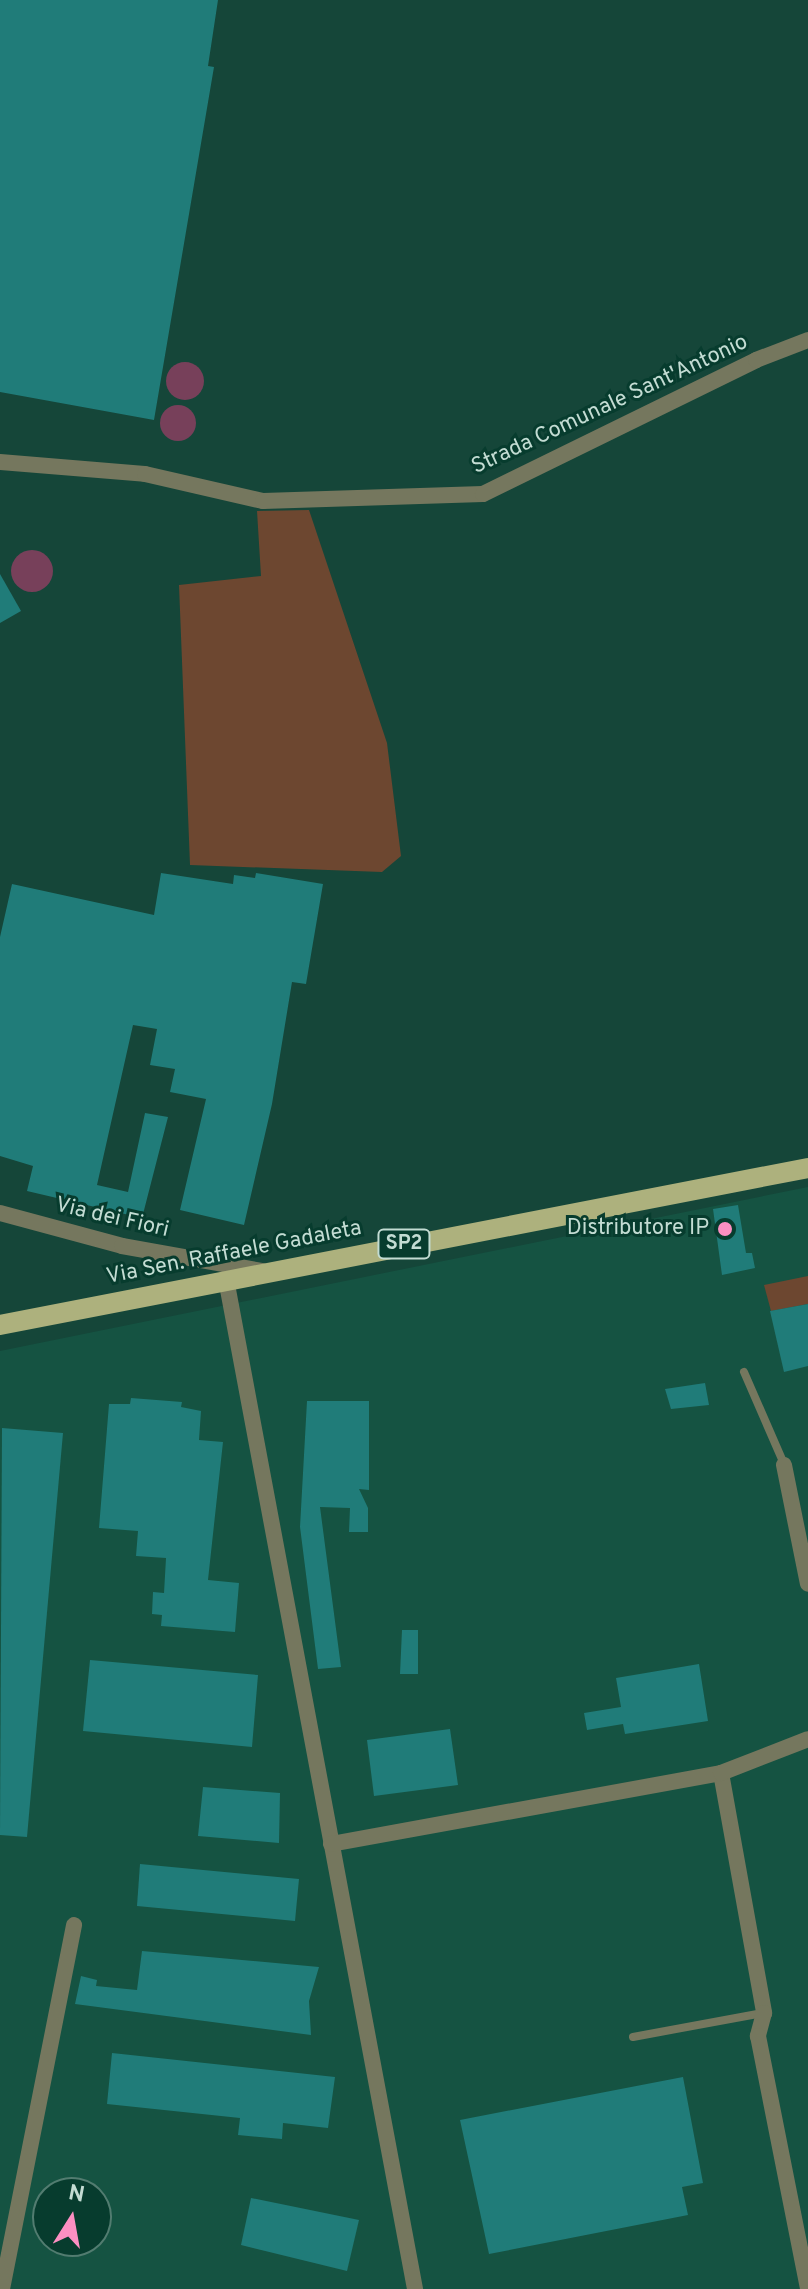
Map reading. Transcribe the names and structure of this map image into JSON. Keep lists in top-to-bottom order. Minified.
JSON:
{"streets":{"main road":["SP2","Via Sen. Raffaele Gadaleta"],"street":["Strada Comunale Sant'Antonio","Via dei Fiori"]},"crossings":[["Via dei Fiori","Via Sen. Raffaele Gadaleta"]],"places":["Distributore IP"],"north":"top"}
